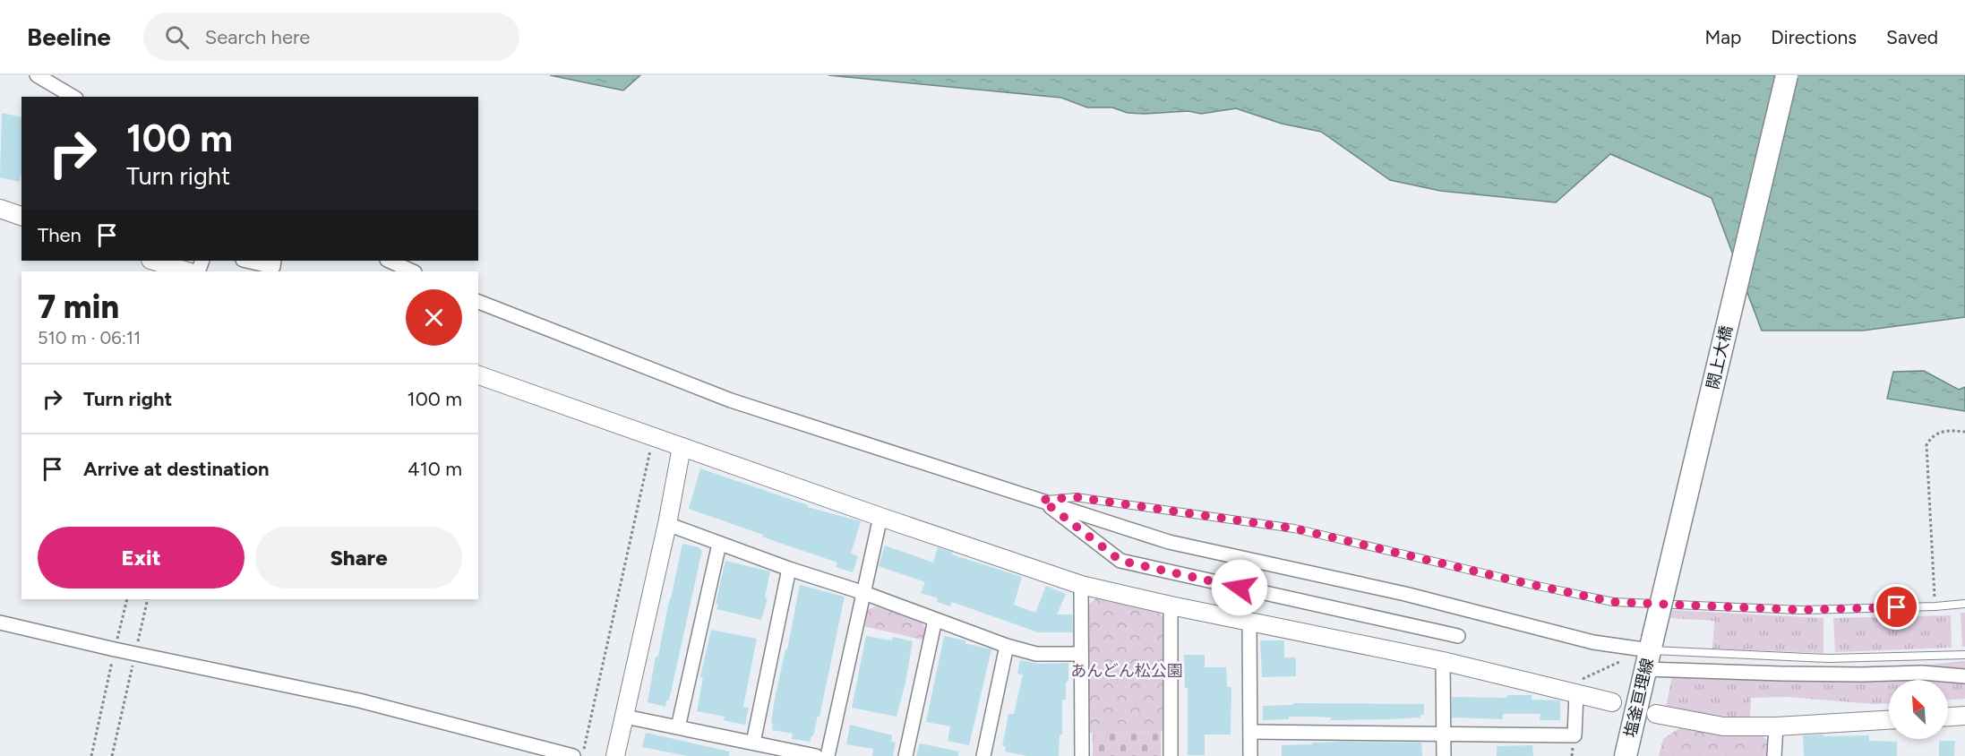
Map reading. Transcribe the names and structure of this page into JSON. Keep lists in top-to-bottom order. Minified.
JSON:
{"streets":{"main road":["閖上大橋","塩釜亘理線"]},"crossings":[["閖上大橋","塩釜亘理線"]],"parks":["あんどん松公園"],"north":"top left","page":{"header":"Beeline","search":"Search here","nav":["Map","Directions","Saved"],"turn":["100 m","Turn right"],"then":"Then","heading":["7 min","510 m · 06:11"],"list":[{"name":"Turn right","value":"100 m"},{"name":"Arrive at destination","value":"410 m"}],"buttons":["Exit","Share"]}}
